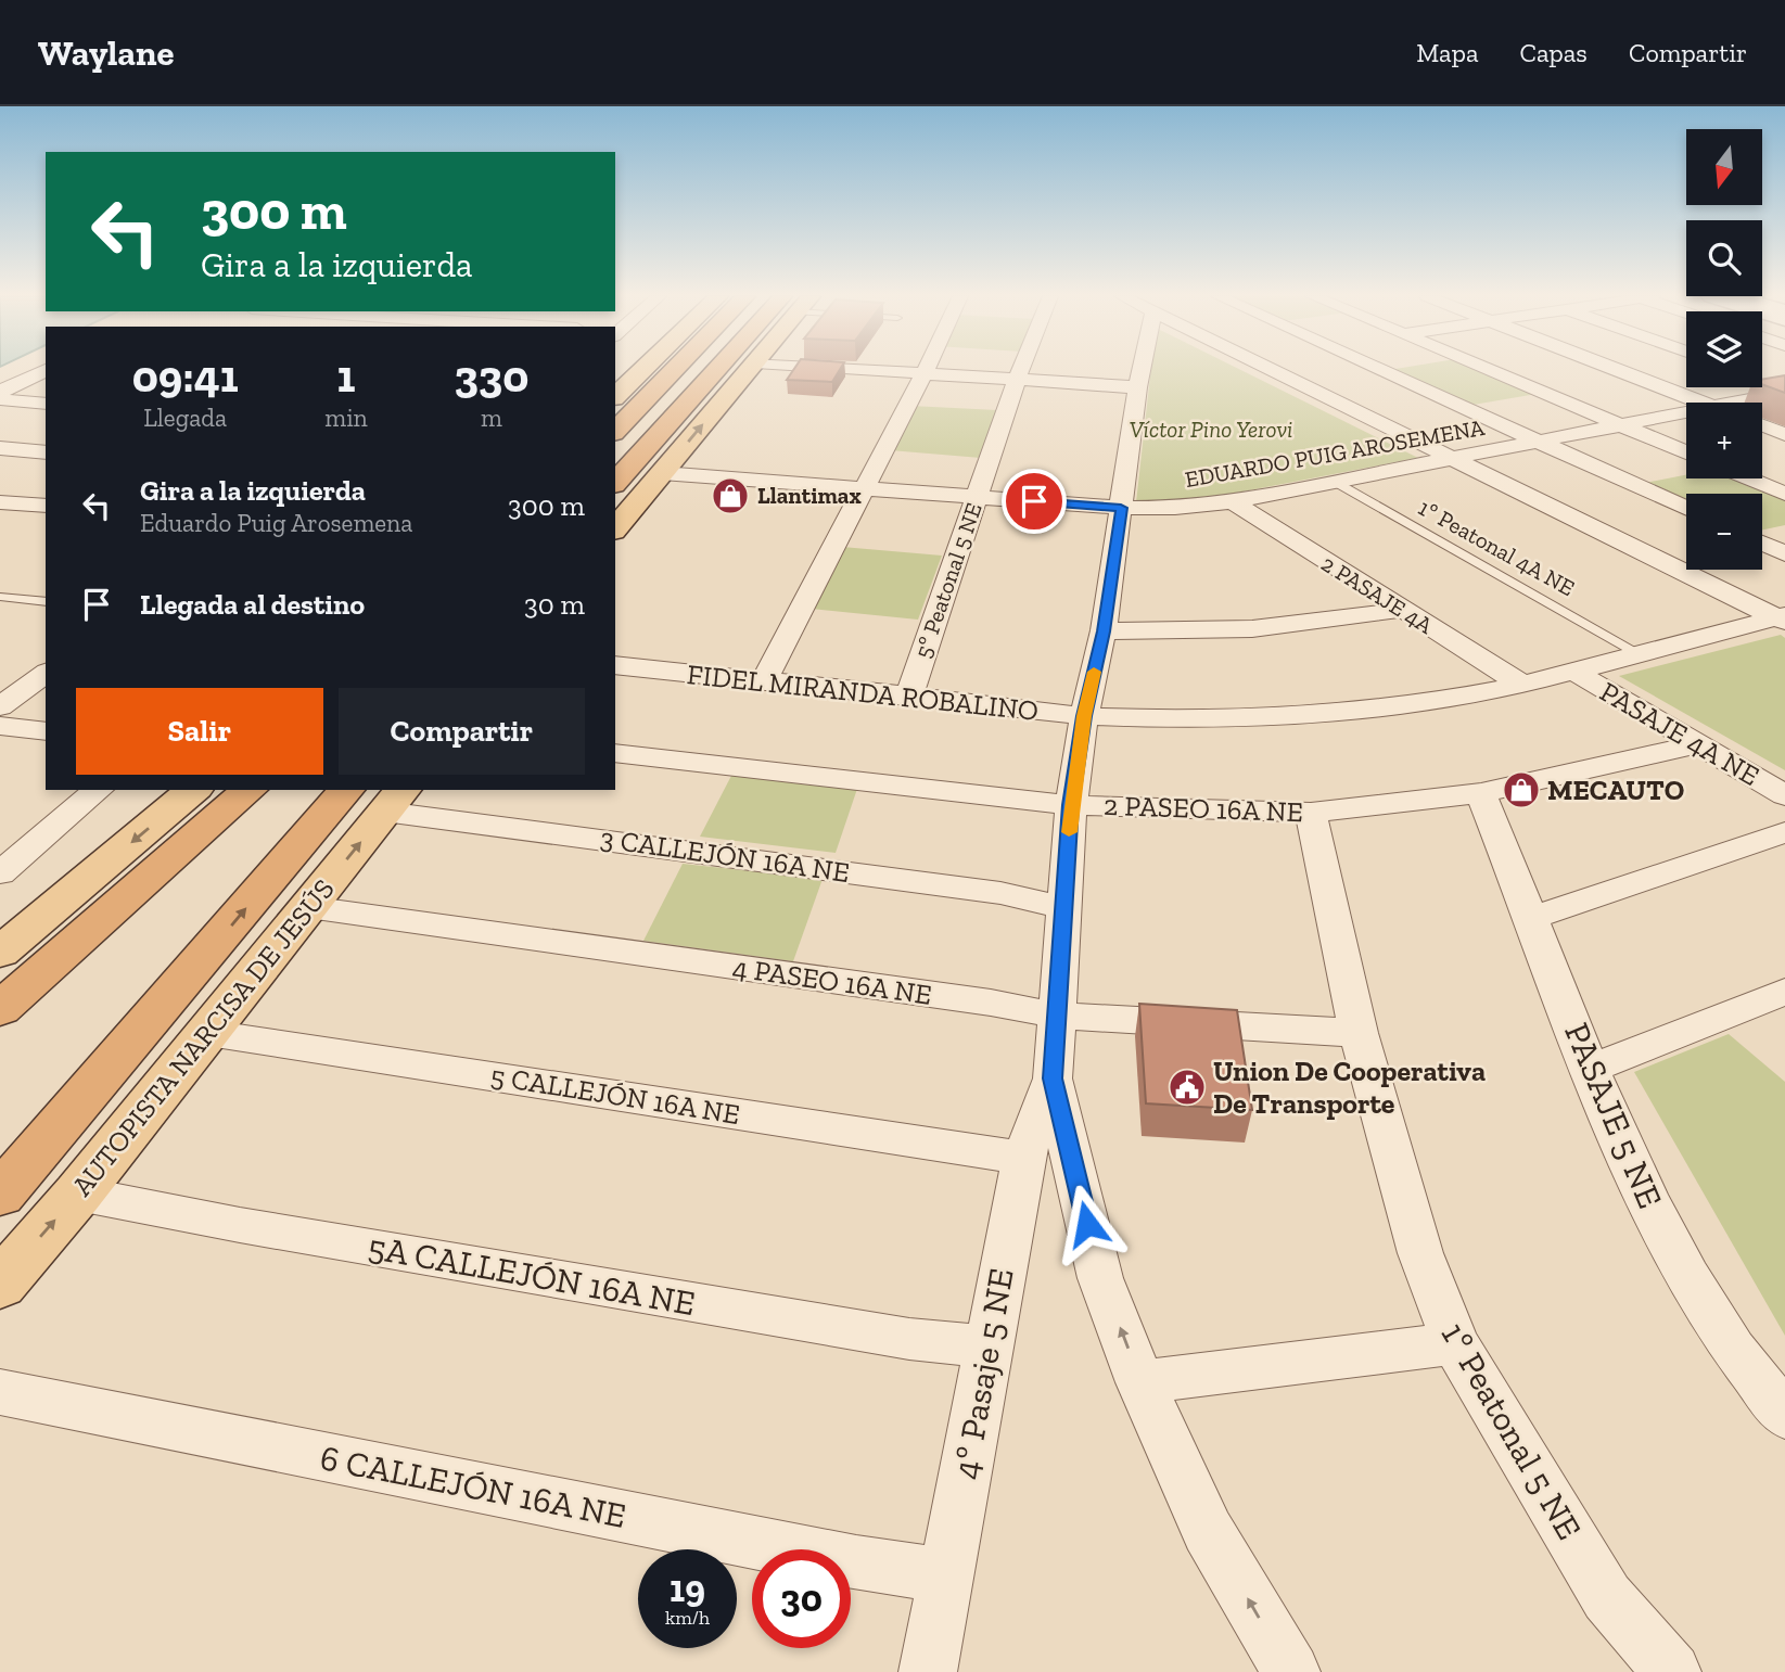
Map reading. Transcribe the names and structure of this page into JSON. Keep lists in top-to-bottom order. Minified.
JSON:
{"streets":{"highway":["AUTOPISTA NARCISA DE JESÚS"],"street":["EDUARDO PUIG AROSEMENA","5º Peatonal 5 NE","2 PASAJE 4A","FIDEL MIRANDA ROBALINO","PASAJE 4A NE","2 PASEO 16A NE","3 CALLEJÓN 16A NE","4 PASEO 16A NE","5 CALLEJÓN 16A NE","PASAJE 5 NE","5A CALLEJÓN 16A NE","4º Pasaje 5 NE","1º Peatonal 5 NE","6 CALLEJÓN 16A NE"],"lane":["1º Peatonal 4A NE"]},"crossings":[["EDUARDO PUIG AROSEMENA","1º Peatonal 4A NE"],["EDUARDO PUIG AROSEMENA","5º Peatonal 5 NE"],["EDUARDO PUIG AROSEMENA","2 PASAJE 4A"],["1º Peatonal 4A NE","FIDEL MIRANDA ROBALINO"],["5º Peatonal 5 NE","FIDEL MIRANDA ROBALINO"],["2 PASAJE 4A","FIDEL MIRANDA ROBALINO"],["FIDEL MIRANDA ROBALINO","PASAJE 4A NE"],["PASAJE 4A NE","2 PASEO 16A NE"],["2 PASEO 16A NE","PASAJE 5 NE"],["2 PASEO 16A NE","1º Peatonal 5 NE"],["3 CALLEJÓN 16A NE","AUTOPISTA NARCISA DE JESÚS"],["4 PASEO 16A NE","AUTOPISTA NARCISA DE JESÚS"],["4 PASEO 16A NE","1º Peatonal 5 NE"],["AUTOPISTA NARCISA DE JESÚS","5 CALLEJÓN 16A NE"],["AUTOPISTA NARCISA DE JESÚS","5A CALLEJÓN 16A NE"],["5 CALLEJÓN 16A NE","4º Pasaje 5 NE"],["5A CALLEJÓN 16A NE","4º Pasaje 5 NE"],["4º Pasaje 5 NE","6 CALLEJÓN 16A NE"]],"parks":["Víctor Pino Yerovi"],"places":{"shop":["Llantimax","MECAUTO"],"public building":["Union De Cooperativa De Transporte"]},"north":"bottom","page":{"header":"Waylane","nav":["Mapa","Capas","Compartir"],"map_buttons":["+","−"],"turn":["300 m","Gira a la izquierda"],"eta":["09:41","Llegada","1","min","330","m"],"list":[{"name":"Gira a la izquierda","note":"Eduardo Puig Arosemena","value":"300 m"},{"name":"Llegada al destino","value":"30 m"}],"buttons":["Salir","Compartir"],"speed":"19 km/h","limit":"30"}}
